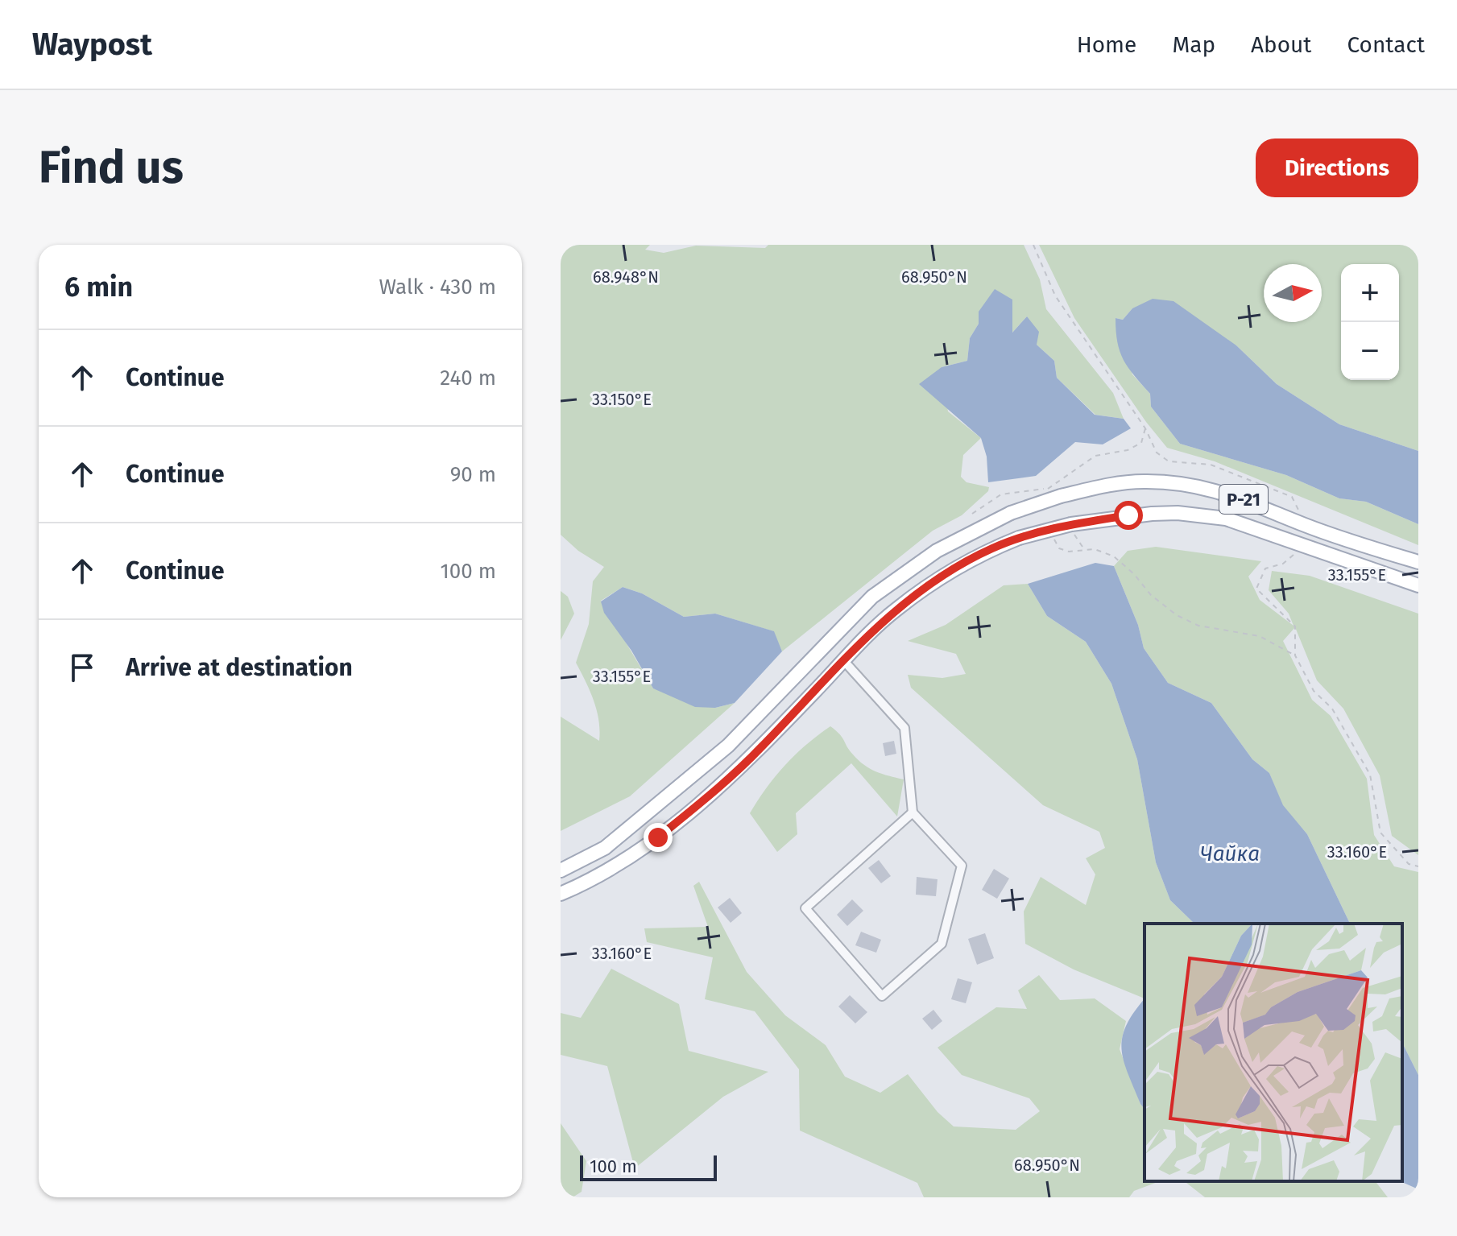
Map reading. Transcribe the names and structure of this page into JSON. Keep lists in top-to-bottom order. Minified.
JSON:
{"streets":{"main road":["Р-21"]},"water":["Чайка"],"scale_bar":"100 m","north":"right","page":{"header":"Waypost","nav":["Home","Map","About","Contact"],"buttons":"Directions","title":"Find us","heading":["6 min","Walk · 430 m"],"map_buttons":["+","−"],"list":[["Continue","240 m"],["Continue","90 m"],["Continue","100 m"],"Arrive at destination"],"scale":"100 m"},"coordinates":["68.948°N","68.950°N","33.150°E","33.155°E","33.160°E"]}
